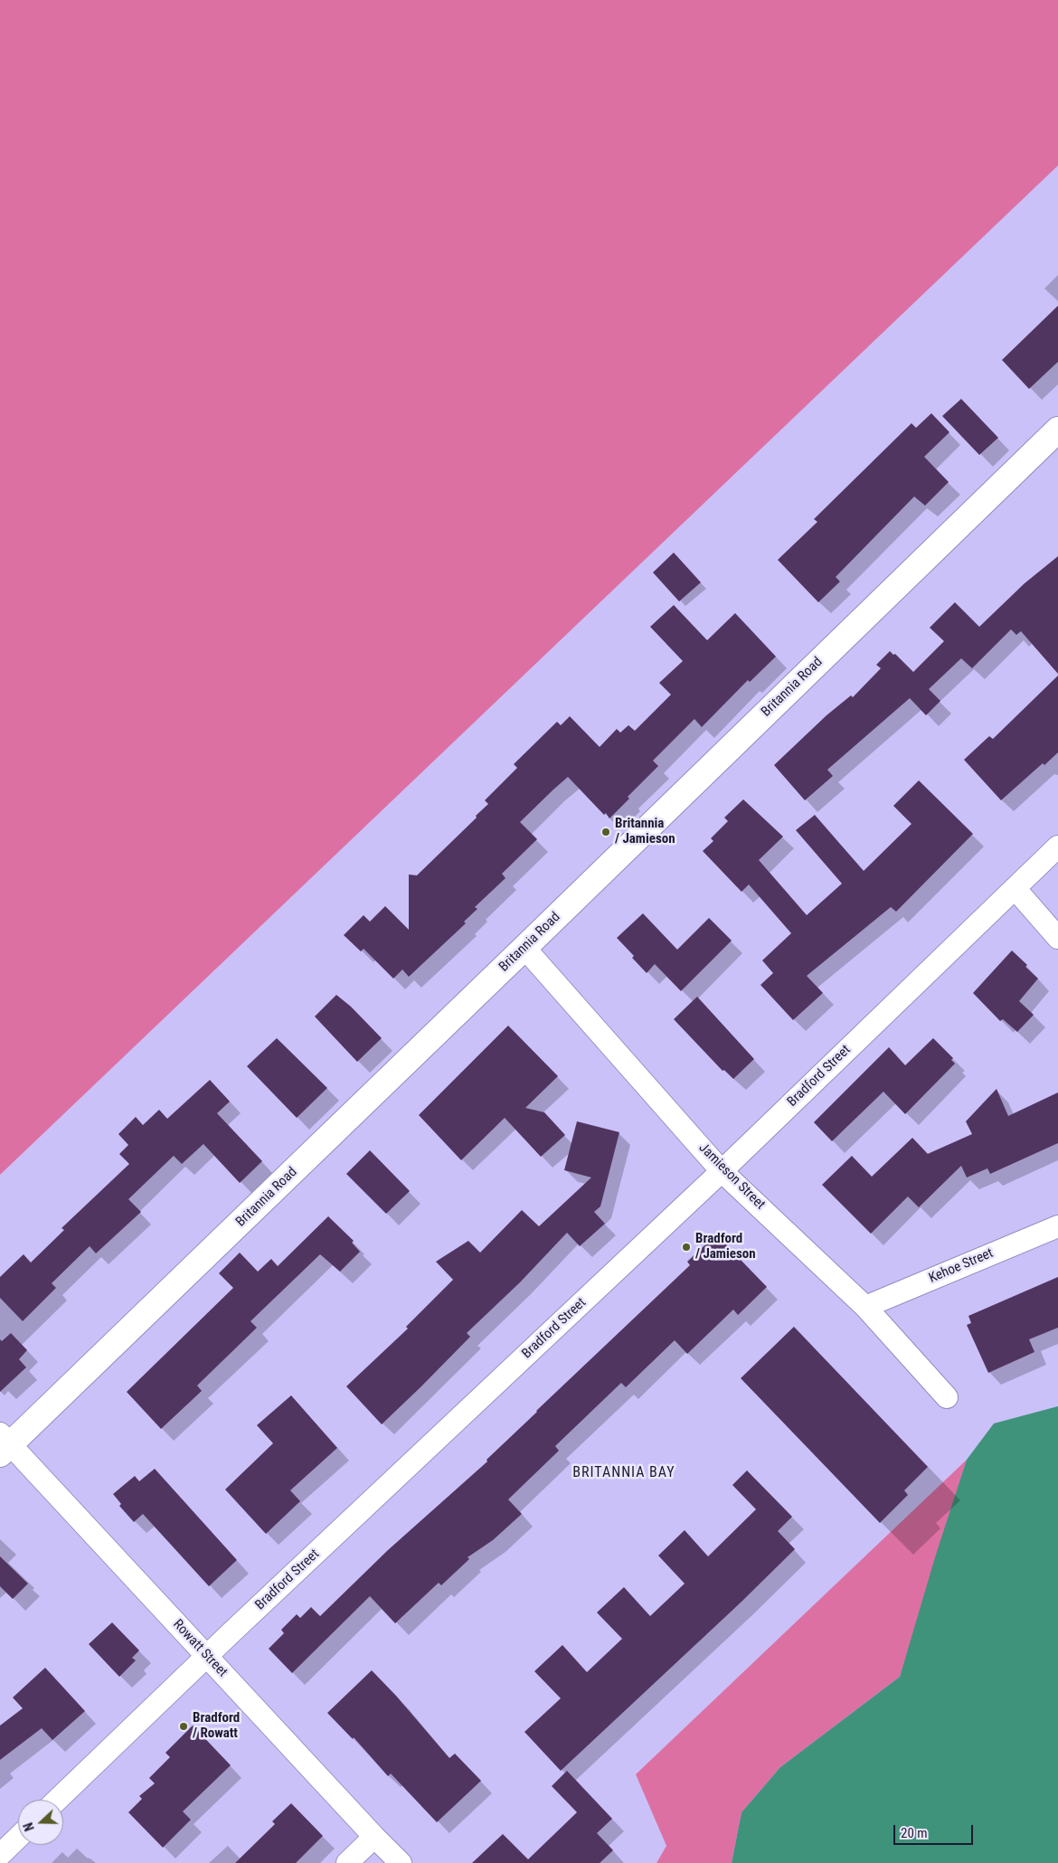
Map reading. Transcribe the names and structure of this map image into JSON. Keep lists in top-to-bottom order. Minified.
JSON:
{"streets":{"street":["Britannia Road","Bradford Street","Jamieson Street","Kehoe Street","Rowatt Street"]},"crossings":[["Britannia Road","Jamieson Street"],["Britannia Road","Rowatt Street"],["Bradford Street","Jamieson Street"],["Bradford Street","Rowatt Street"],["Jamieson Street","Kehoe Street"]],"districts":["BRITANNIA BAY"],"places":["Britannia / Jamieson","Bradford / Jamieson","Bradford / Rowatt"],"scale_bar":"20 m","north":"left"}
